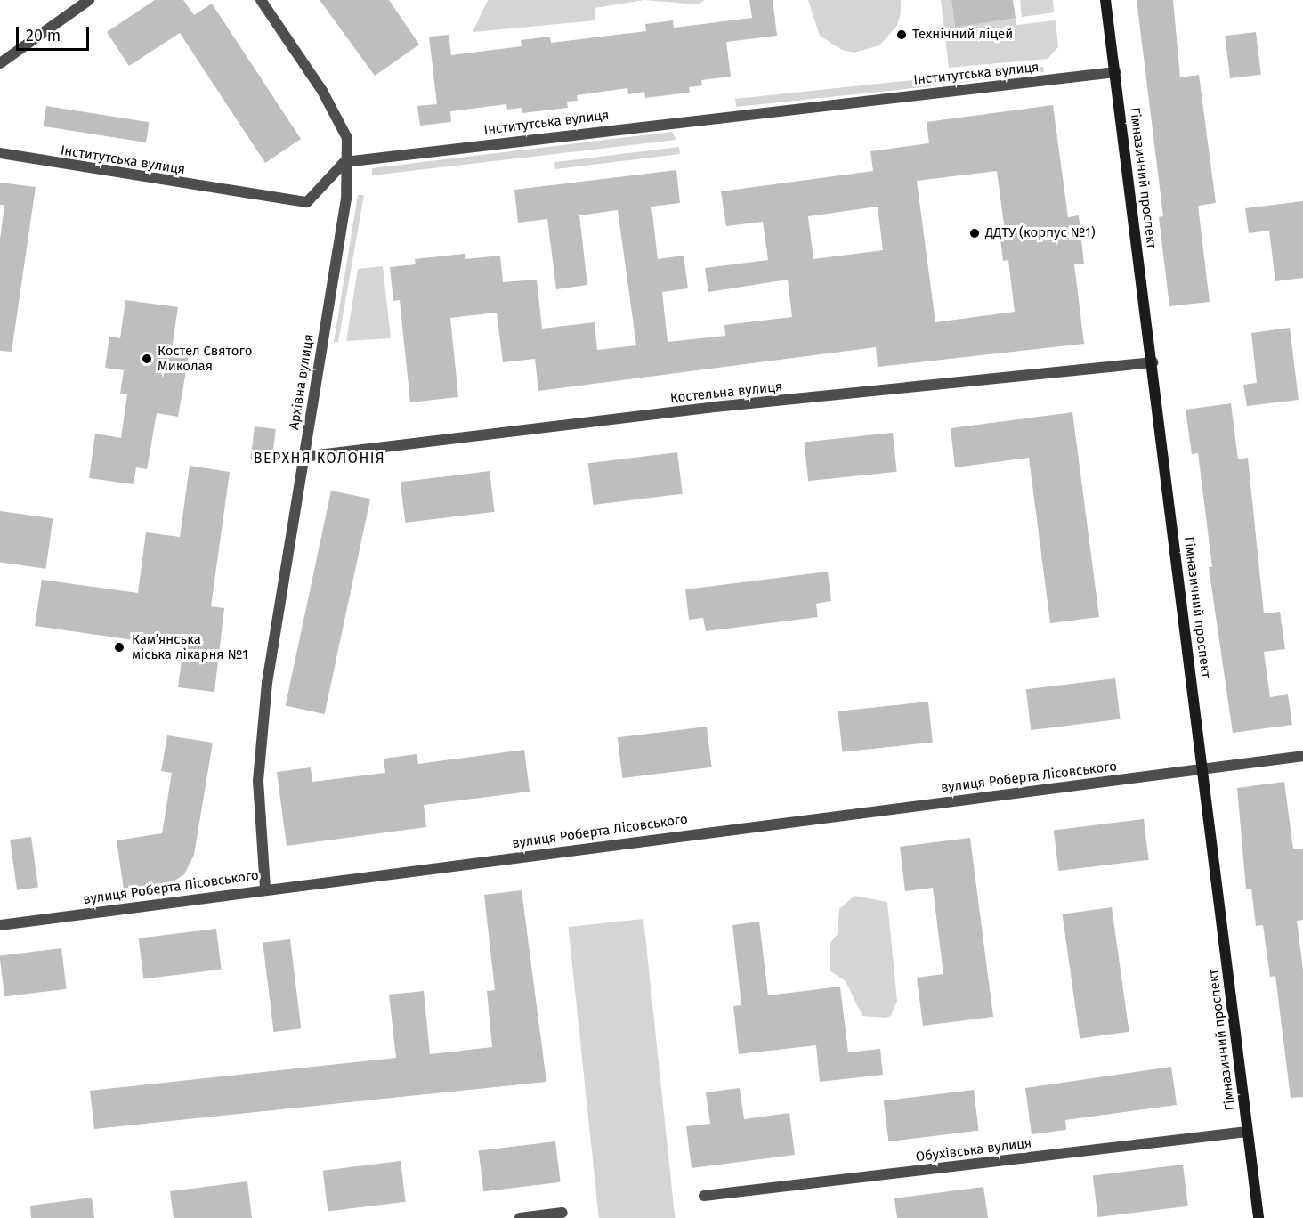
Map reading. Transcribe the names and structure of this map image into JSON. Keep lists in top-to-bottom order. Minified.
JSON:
{"streets":{"main road":["Гімназичний проспект"],"street":["Інститутська вулиця","Архівна вулиця","Костельна вулиця","вулиця Роберта Лісовського","Обухівська вулиця"]},"crossings":[["Інститутська вулиця","Гімназичний проспект"],["Інститутська вулиця","Архівна вулиця"],["Гімназичний проспект","Костельна вулиця"],["Гімназичний проспект","вулиця Роберта Лісовського"],["Гімназичний проспект","Обухівська вулиця"],["Архівна вулиця","Костельна вулиця"],["Архівна вулиця","вулиця Роберта Лісовського"]],"districts":["ВЕРХНЯ КОЛОНІЯ"],"places":["Технічний ліцей","ДДТУ (корпус №1)","Костел Святого Миколая","Кам’янська міська лікарня №1"],"scale_bar":"20 m"}
